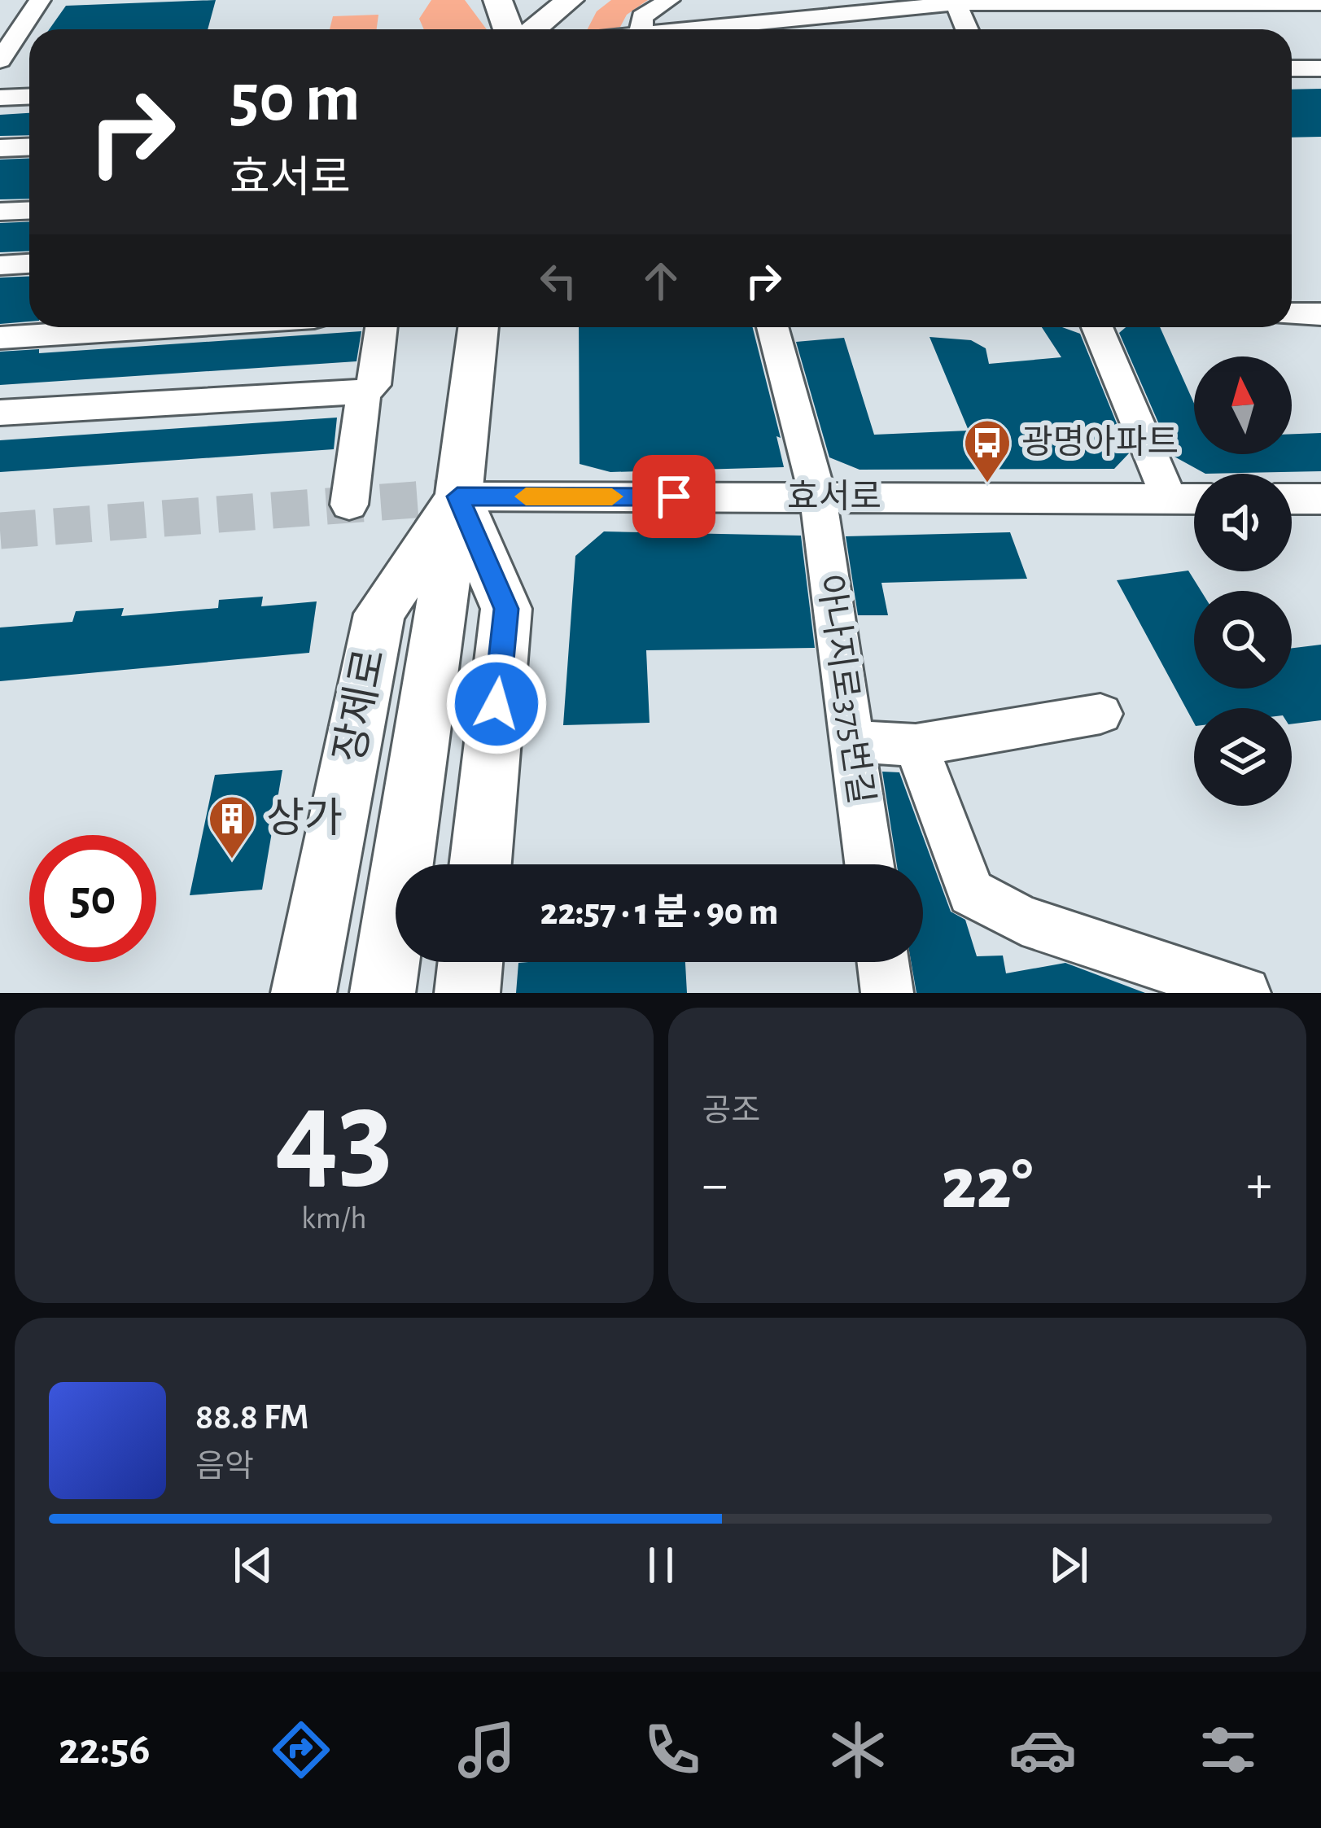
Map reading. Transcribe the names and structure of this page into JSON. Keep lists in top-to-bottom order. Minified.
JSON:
{"streets":{"main road":["장제로"],"street":["효서로","아나지로375번길"]},"crossings":[["효서로","아나지로375번길"],["효서로","장제로"]],"places":{"bus stop":["광명아파트"],"building":["상가"]},"north":"top","page":{"turn":["50 m","효서로"],"limit":"50","trip":"22:57 · 1 분 · 90 m","tile":[["43","km/h"],"공조"],"heat":["−","22°","+"],"song":["88.8 FM","음악"],"tabs":"22:56"}}
